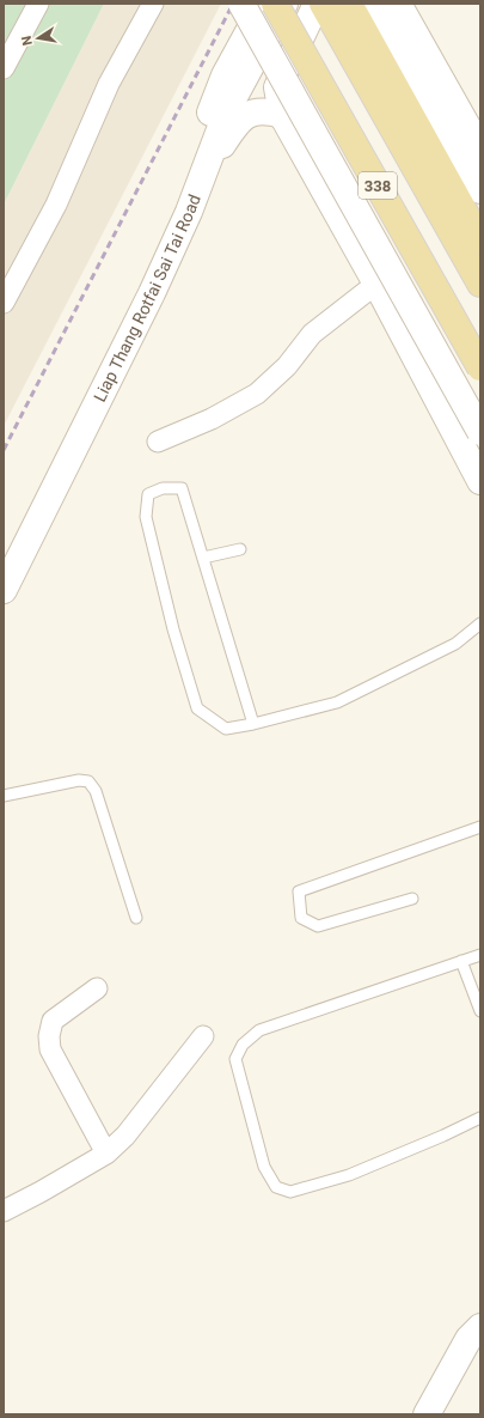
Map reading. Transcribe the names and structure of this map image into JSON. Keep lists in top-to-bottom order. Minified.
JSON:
{"streets":{"main road":["338","Liap Thang Rotfai Sai Tai Road"]},"north":"left"}
